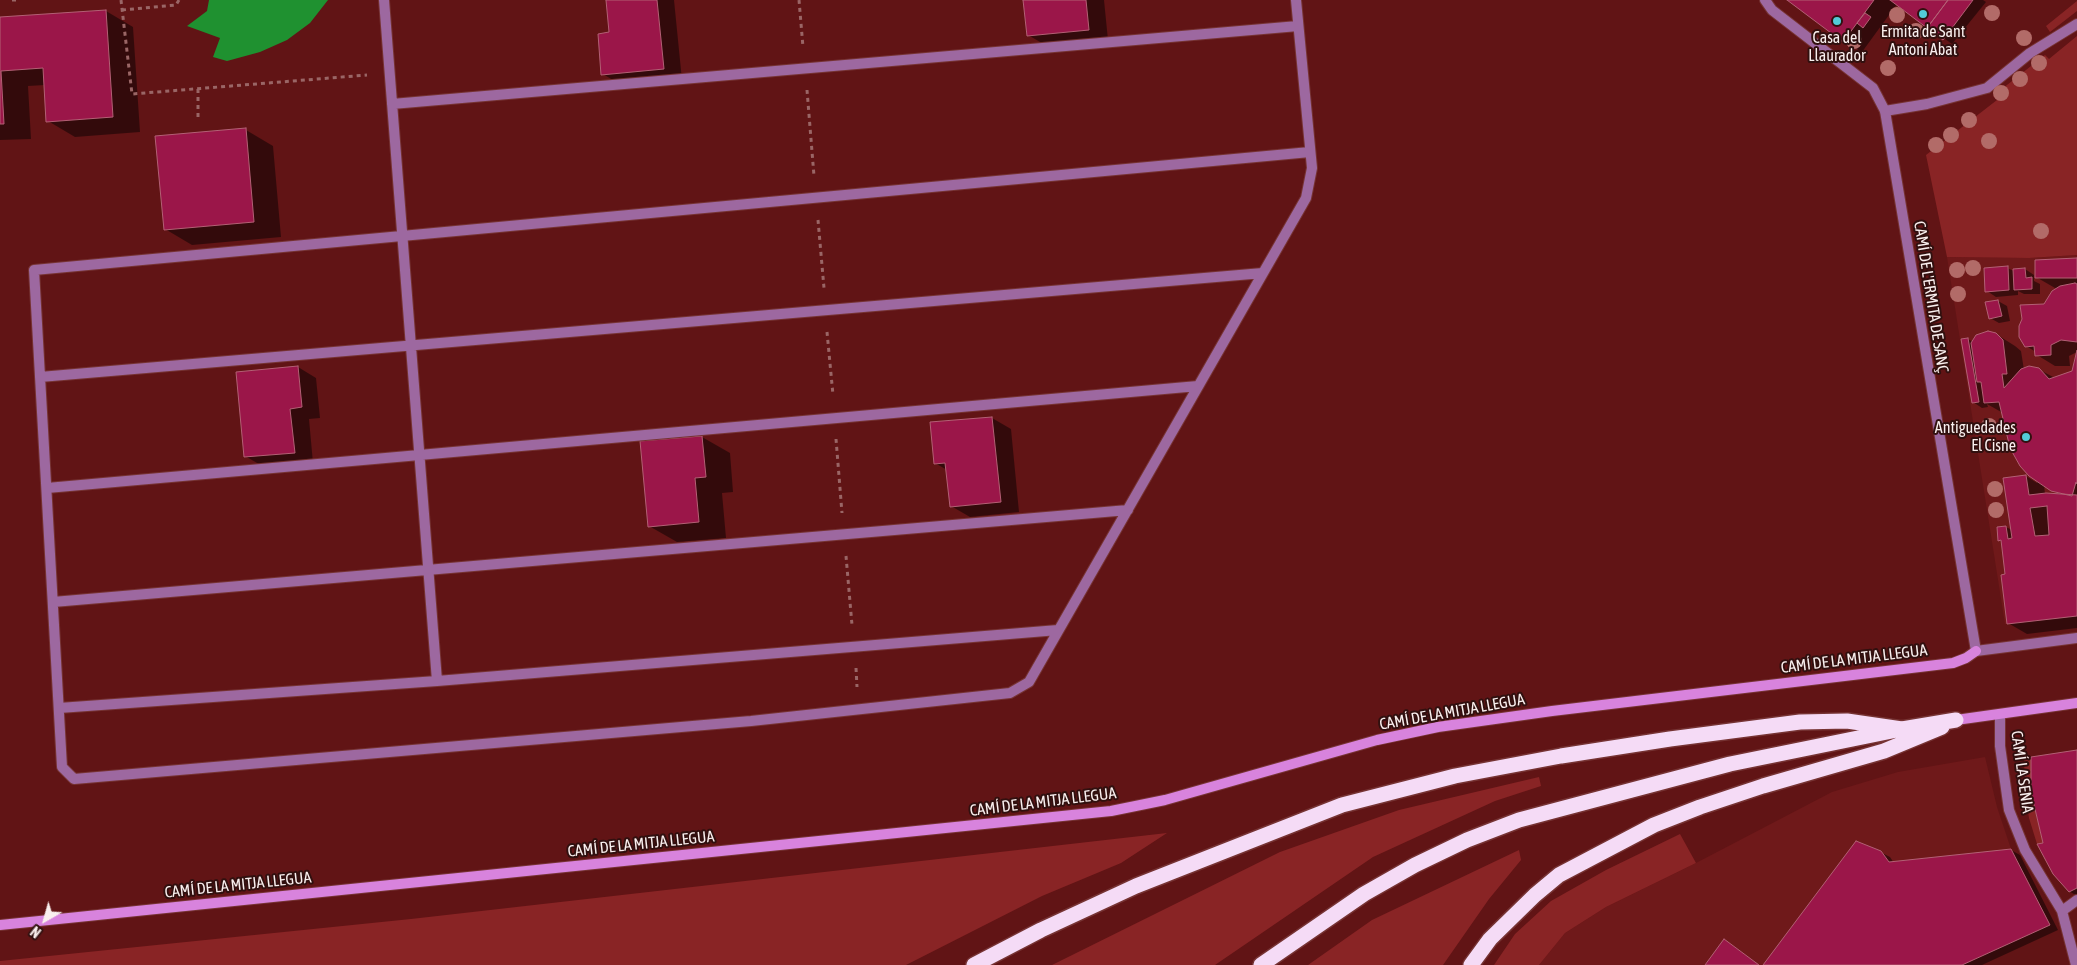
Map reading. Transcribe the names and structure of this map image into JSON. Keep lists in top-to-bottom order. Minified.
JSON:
{"streets":{"street":["CAMÍ DE L'ERMITA DE SANÇ","CAMÍ DE LA MITJA LLEGUA","CAMÍ LA SENIA"]},"crossings":[["CAMÍ DE L'ERMITA DE SANÇ","CAMÍ DE LA MITJA LLEGUA"]],"places":["Ermita de Sant Antoni Abat","Casa del Llaurador","Antiguedades El Cisne"],"north":"bottom left"}
